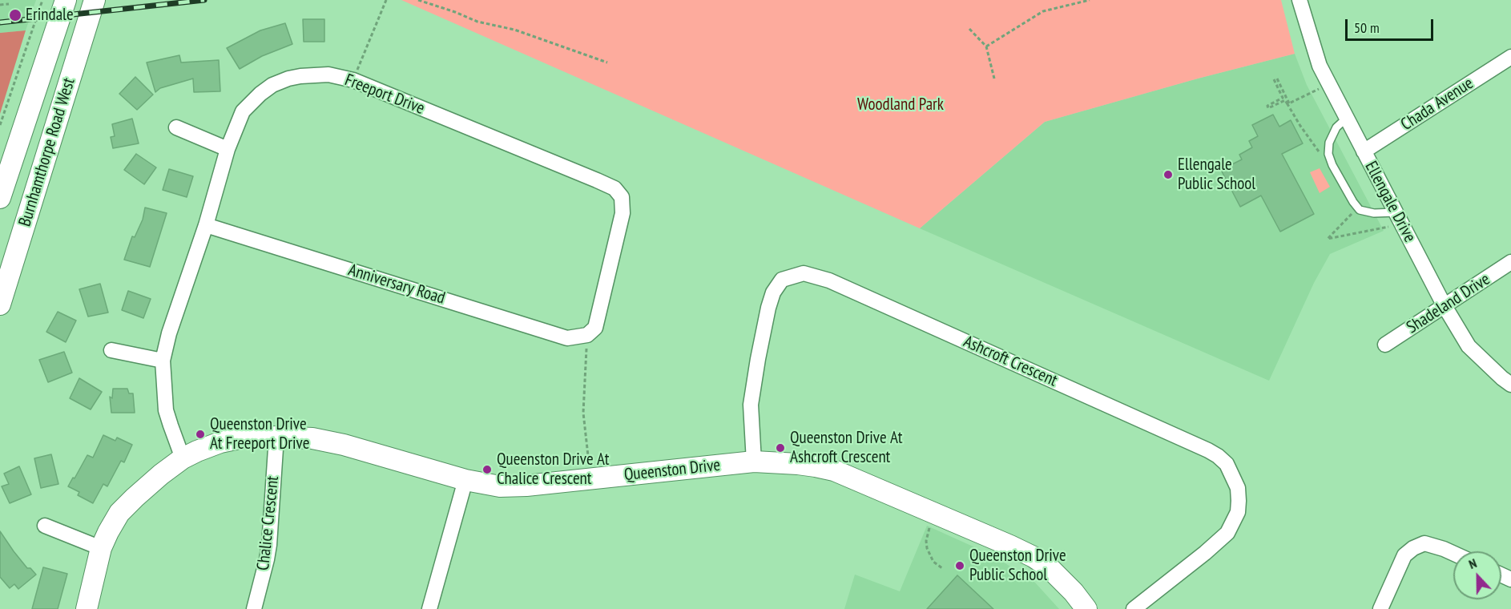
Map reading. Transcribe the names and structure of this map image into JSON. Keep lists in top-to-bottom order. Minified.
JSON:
{"streets":{"street":["Freeport Drive","Chada Avenue","Burnhamthorpe Road West","Ellengale Drive","Anniversary Road","Shadeland Drive","Ashcroft Crescent","Queenston Drive","Chalice Crescent"]},"crossings":[["Freeport Drive","Anniversary Road"],["Freeport Drive","Queenston Drive"],["Chada Avenue","Ellengale Drive"],["Ellengale Drive","Shadeland Drive"],["Ashcroft Crescent","Queenston Drive"],["Queenston Drive","Chalice Crescent"]],"parks":["Woodland Park"],"places":["Erindale","Ellengale Public School","Queenston Drive At Freeport Drive","Queenston Drive At Ashcroft Crescent","Queenston Drive At Chalice Crescent","Queenston Drive Public School"],"scale_bar":"50 m","north":"top"}
